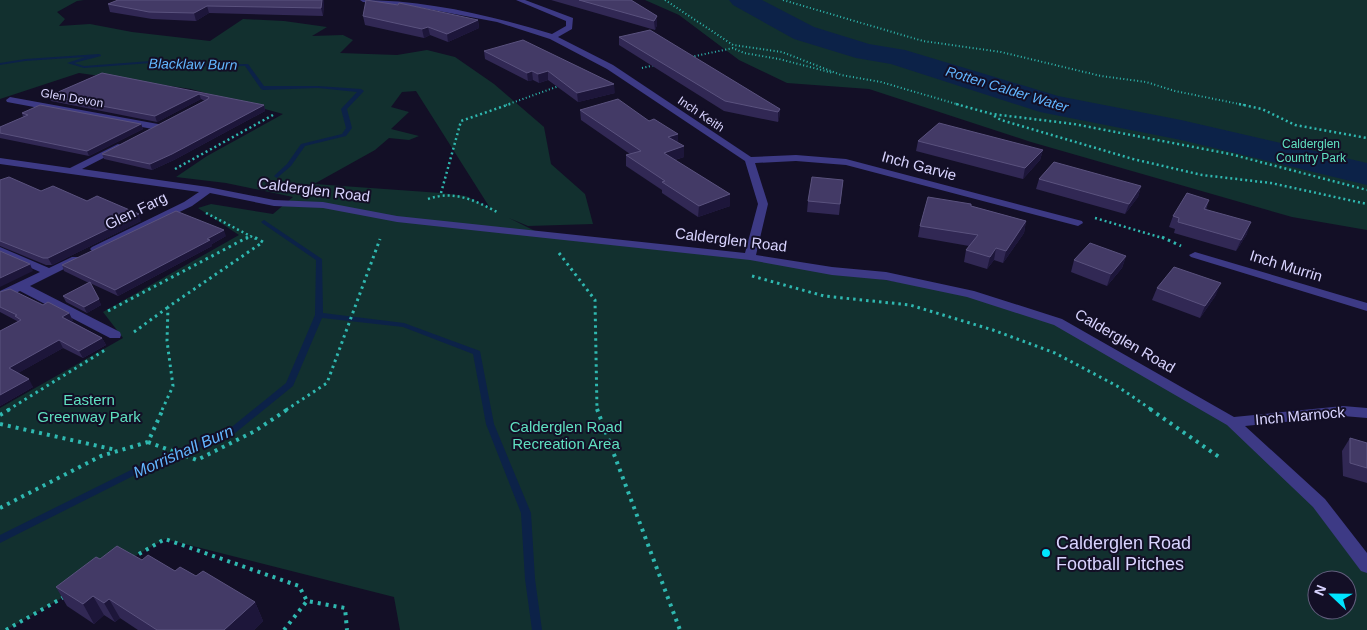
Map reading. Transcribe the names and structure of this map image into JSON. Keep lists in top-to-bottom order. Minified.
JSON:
{"streets":{"street":["Glen Devon","Inch Keith","Inch Garvie","Calderglen Road","Glen Farg","Inch Murrin","Inch Marnock"]},"crossings":[["Inch Keith","Inch Garvie"],["Calderglen Road","Glen Farg"],["Calderglen Road","Inch Marnock"]],"water":["Blacklaw Burn","Rotten Calder Water","Morrishall Burn"],"parks":["Calderglen Country Park","Eastern Greenway Park","Calderglen Road Recreation Area"],"places":["Calderglen Road Football Pitches"],"north":"left"}
